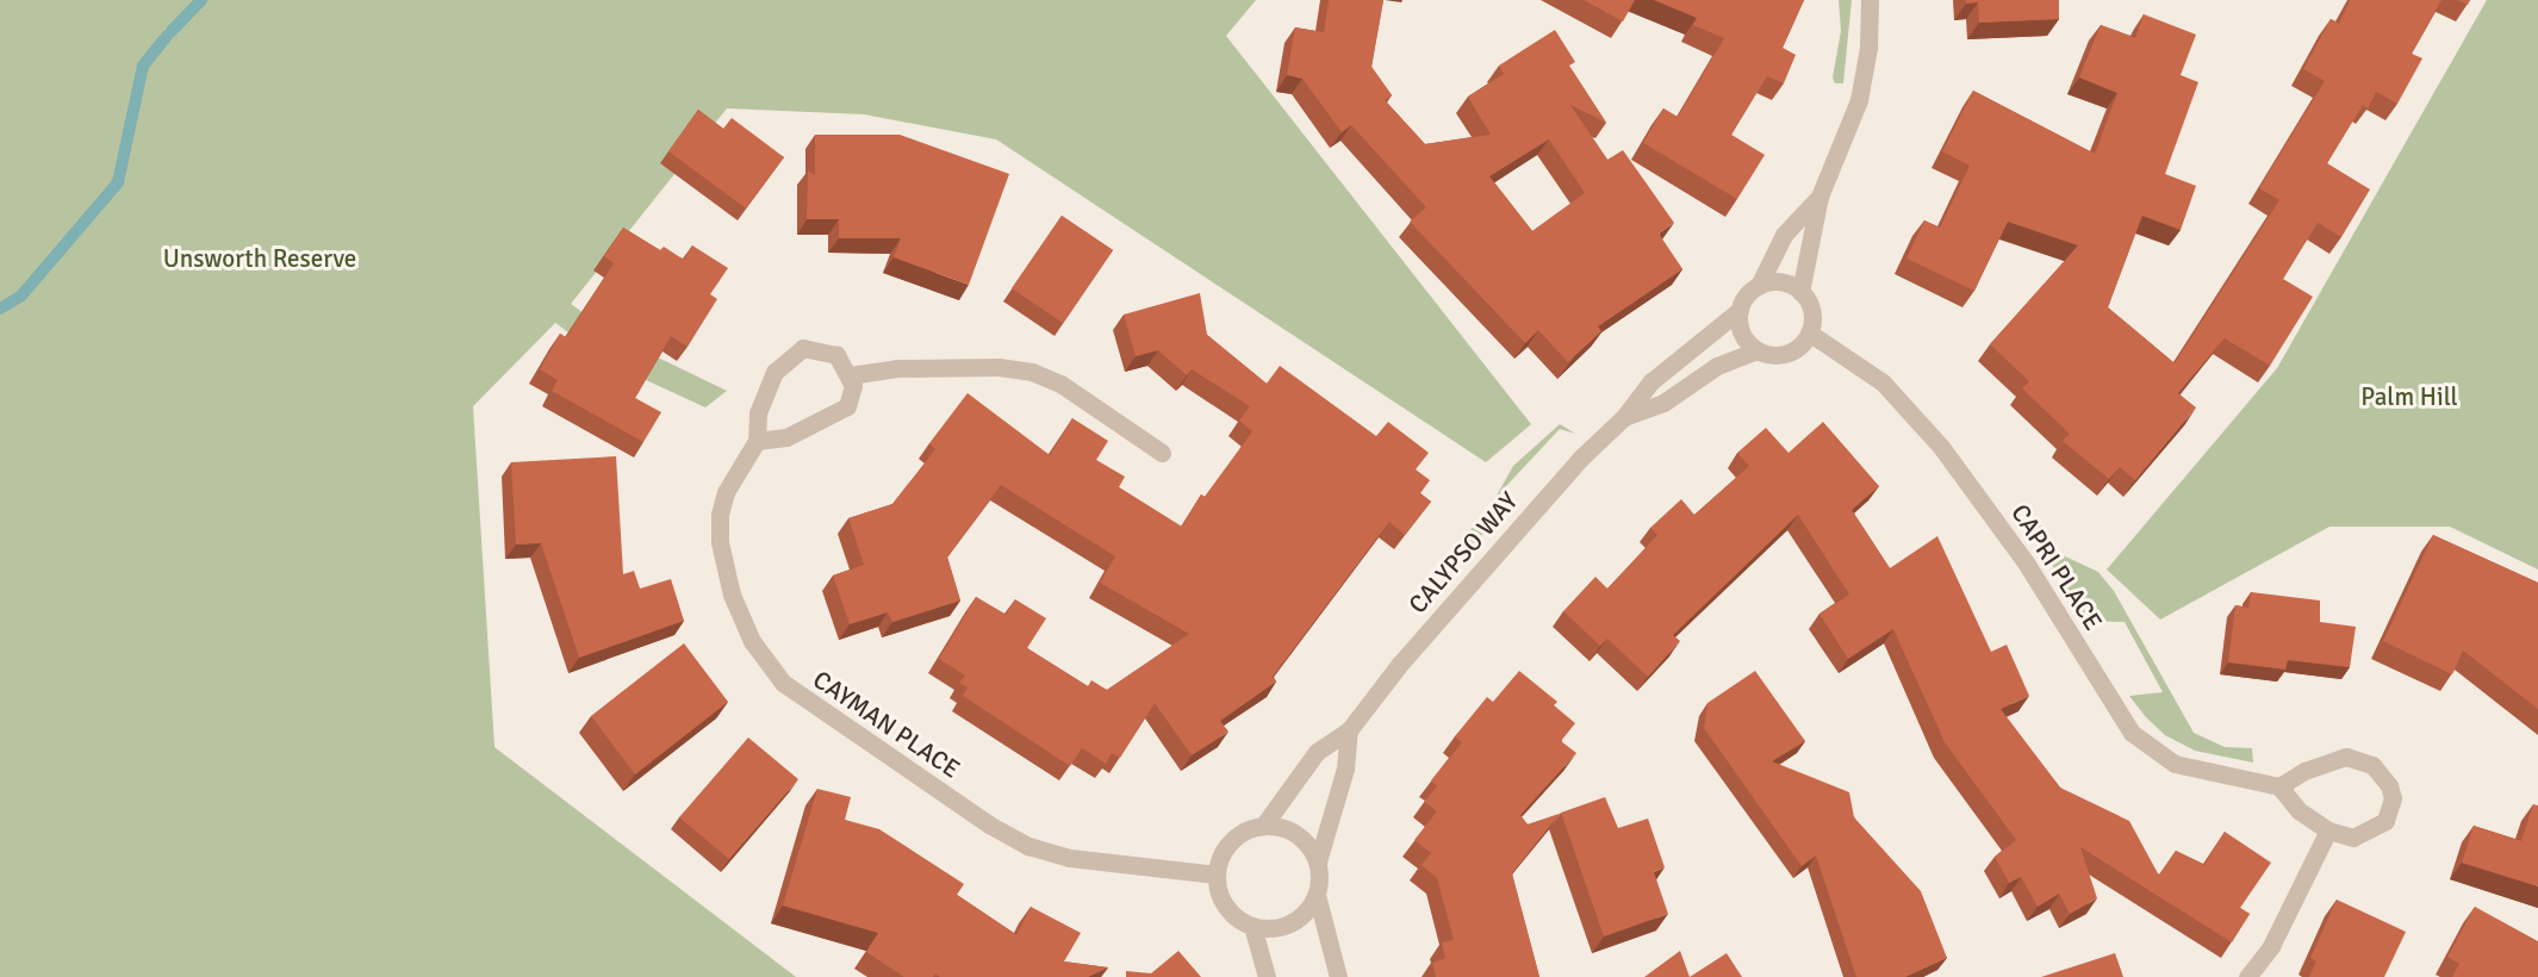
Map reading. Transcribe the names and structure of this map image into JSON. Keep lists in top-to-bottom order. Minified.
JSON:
{"streets":{"street":["CALYPSO WAY","CAPRI PLACE","CAYMAN PLACE"]},"crossings":[["CALYPSO WAY","CAPRI PLACE"],["CALYPSO WAY","CAYMAN PLACE"]],"parks":["Unsworth Reserve","Palm Hill"]}
